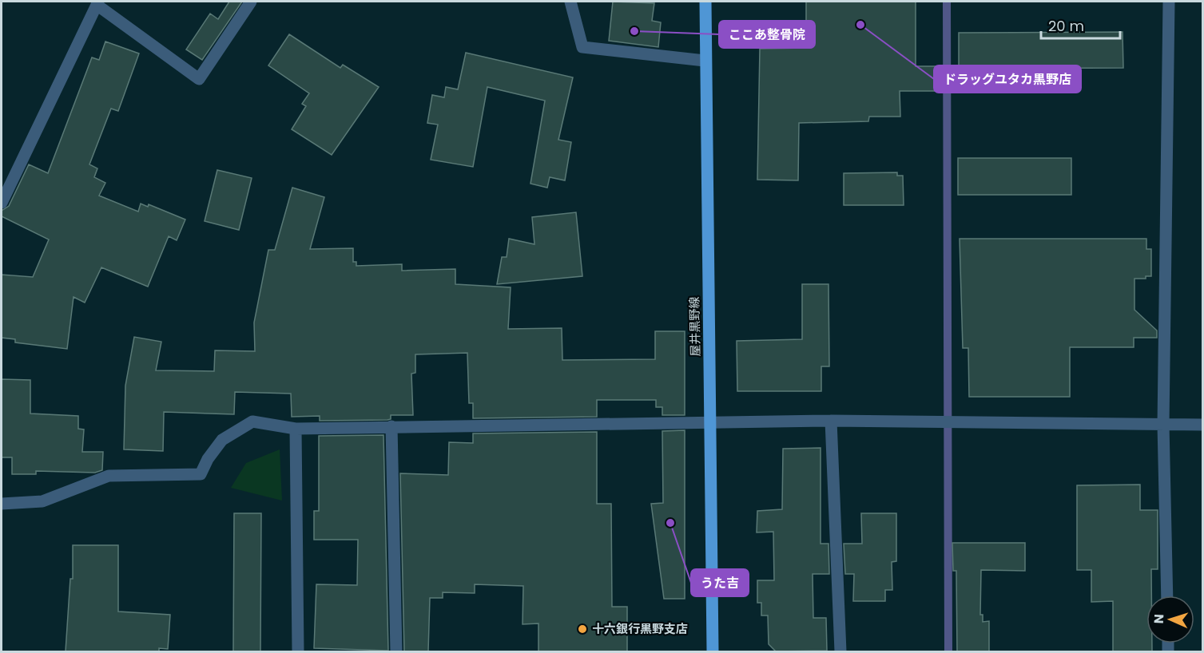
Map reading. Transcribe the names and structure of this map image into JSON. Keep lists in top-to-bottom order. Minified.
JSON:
{"streets":{"main road":["屋井黒野線"]},"places":["ドラッグユタカ黒野店","ここあ整骨院","うた吉","十六銀行黒野支店"],"scale_bar":"20 m","north":"left"}
